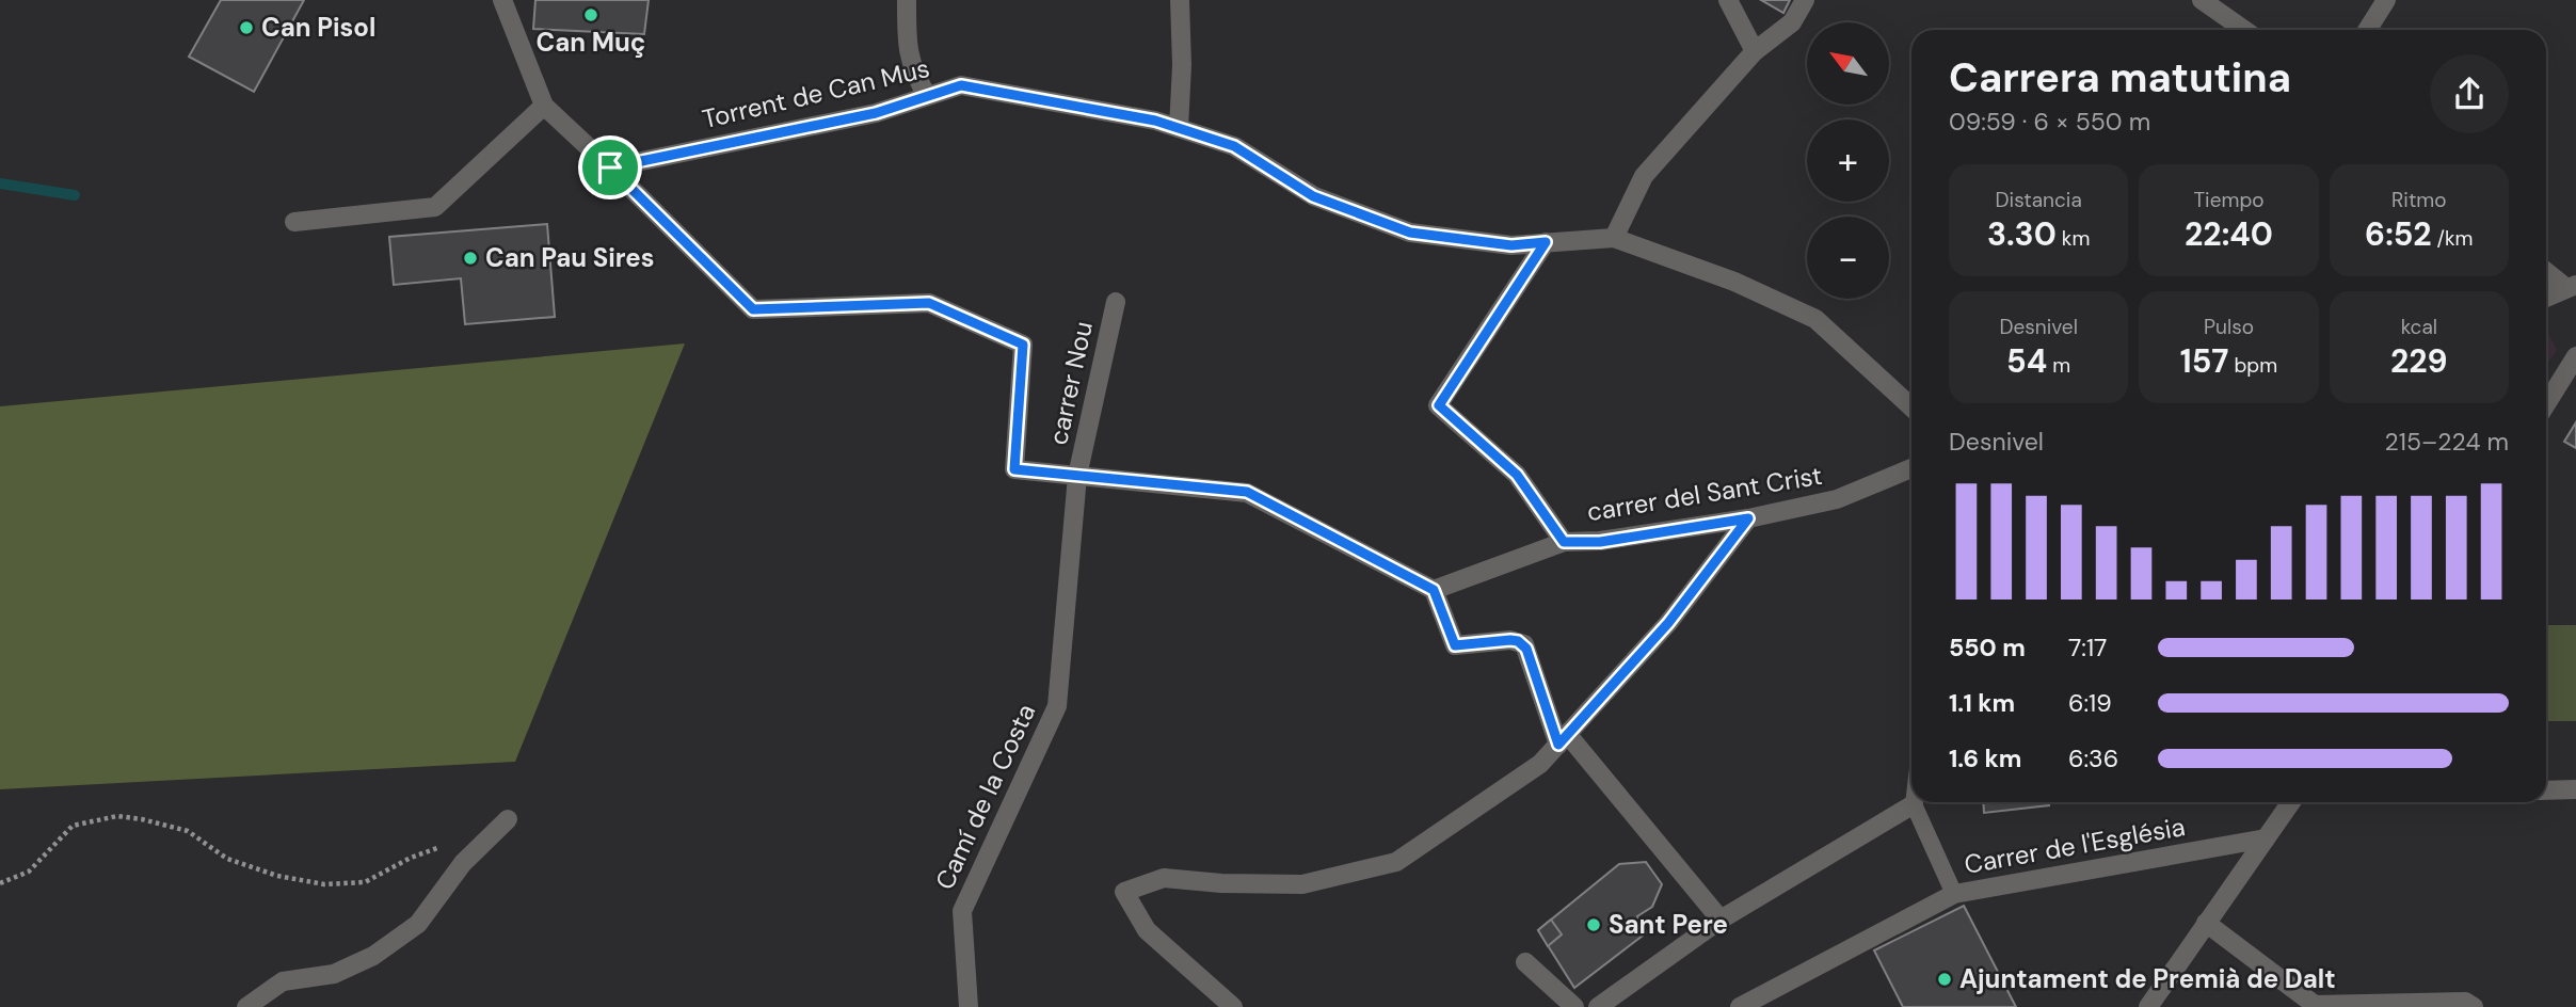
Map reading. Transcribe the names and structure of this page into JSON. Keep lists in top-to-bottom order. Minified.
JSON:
{"streets":{"street":["Torrent de Can Mus","carrer Nou","carrer del Sant Crist","Camí de la Costa","Carrer de l'Església"]},"crossings":[["carrer Nou","Camí de la Costa"]],"places":["Can Muç","Can Pisol","Can Pau Sires","Sant Pere","Ajuntament de Premià de Dalt"],"north":"top left","page":{"map_buttons":["+","−"],"heading":["Carrera matutina","09:59 · 6 × 550 m"],"stats":[["Distancia","3.30 km"],["Tiempo","22:40"],["Ritmo","6:52 /km"],["Desnivel","54 m"],["Pulso","157 bpm"],["kcal","229"]],"chart":["Desnivel","215–224 m"],"list":[{"name":"550 m","note":"7:17"},{"name":"1.1 km","note":"6:19"},{"name":"1.6 km","note":"6:36"}]}}
